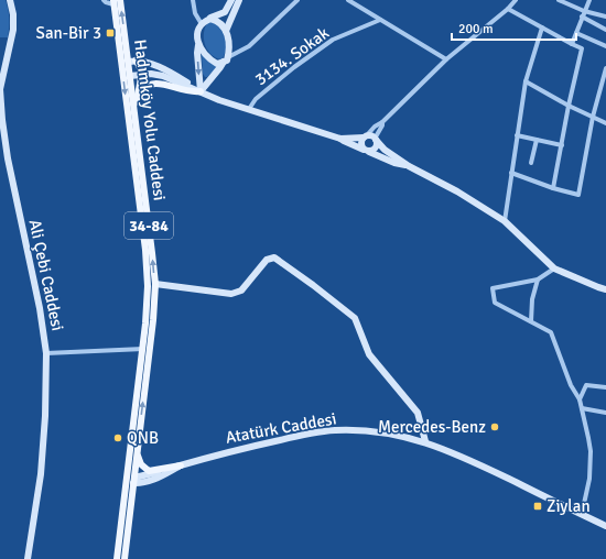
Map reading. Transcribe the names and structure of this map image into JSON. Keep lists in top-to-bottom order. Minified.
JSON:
{"streets":{"main road":["Hadımköy Yolu Caddesi","34-84"],"street":["3134. Sokak","Ali Çebi Caddesi","Atatürk Caddesi"]},"crossings":[["Hadımköy Yolu Caddesi","Atatürk Caddesi"]],"places":{"transit":["San-Bir 3","Ziylan"],"other":["Mercedes-Benz","QNB"]},"scale_bar":"200 m"}
